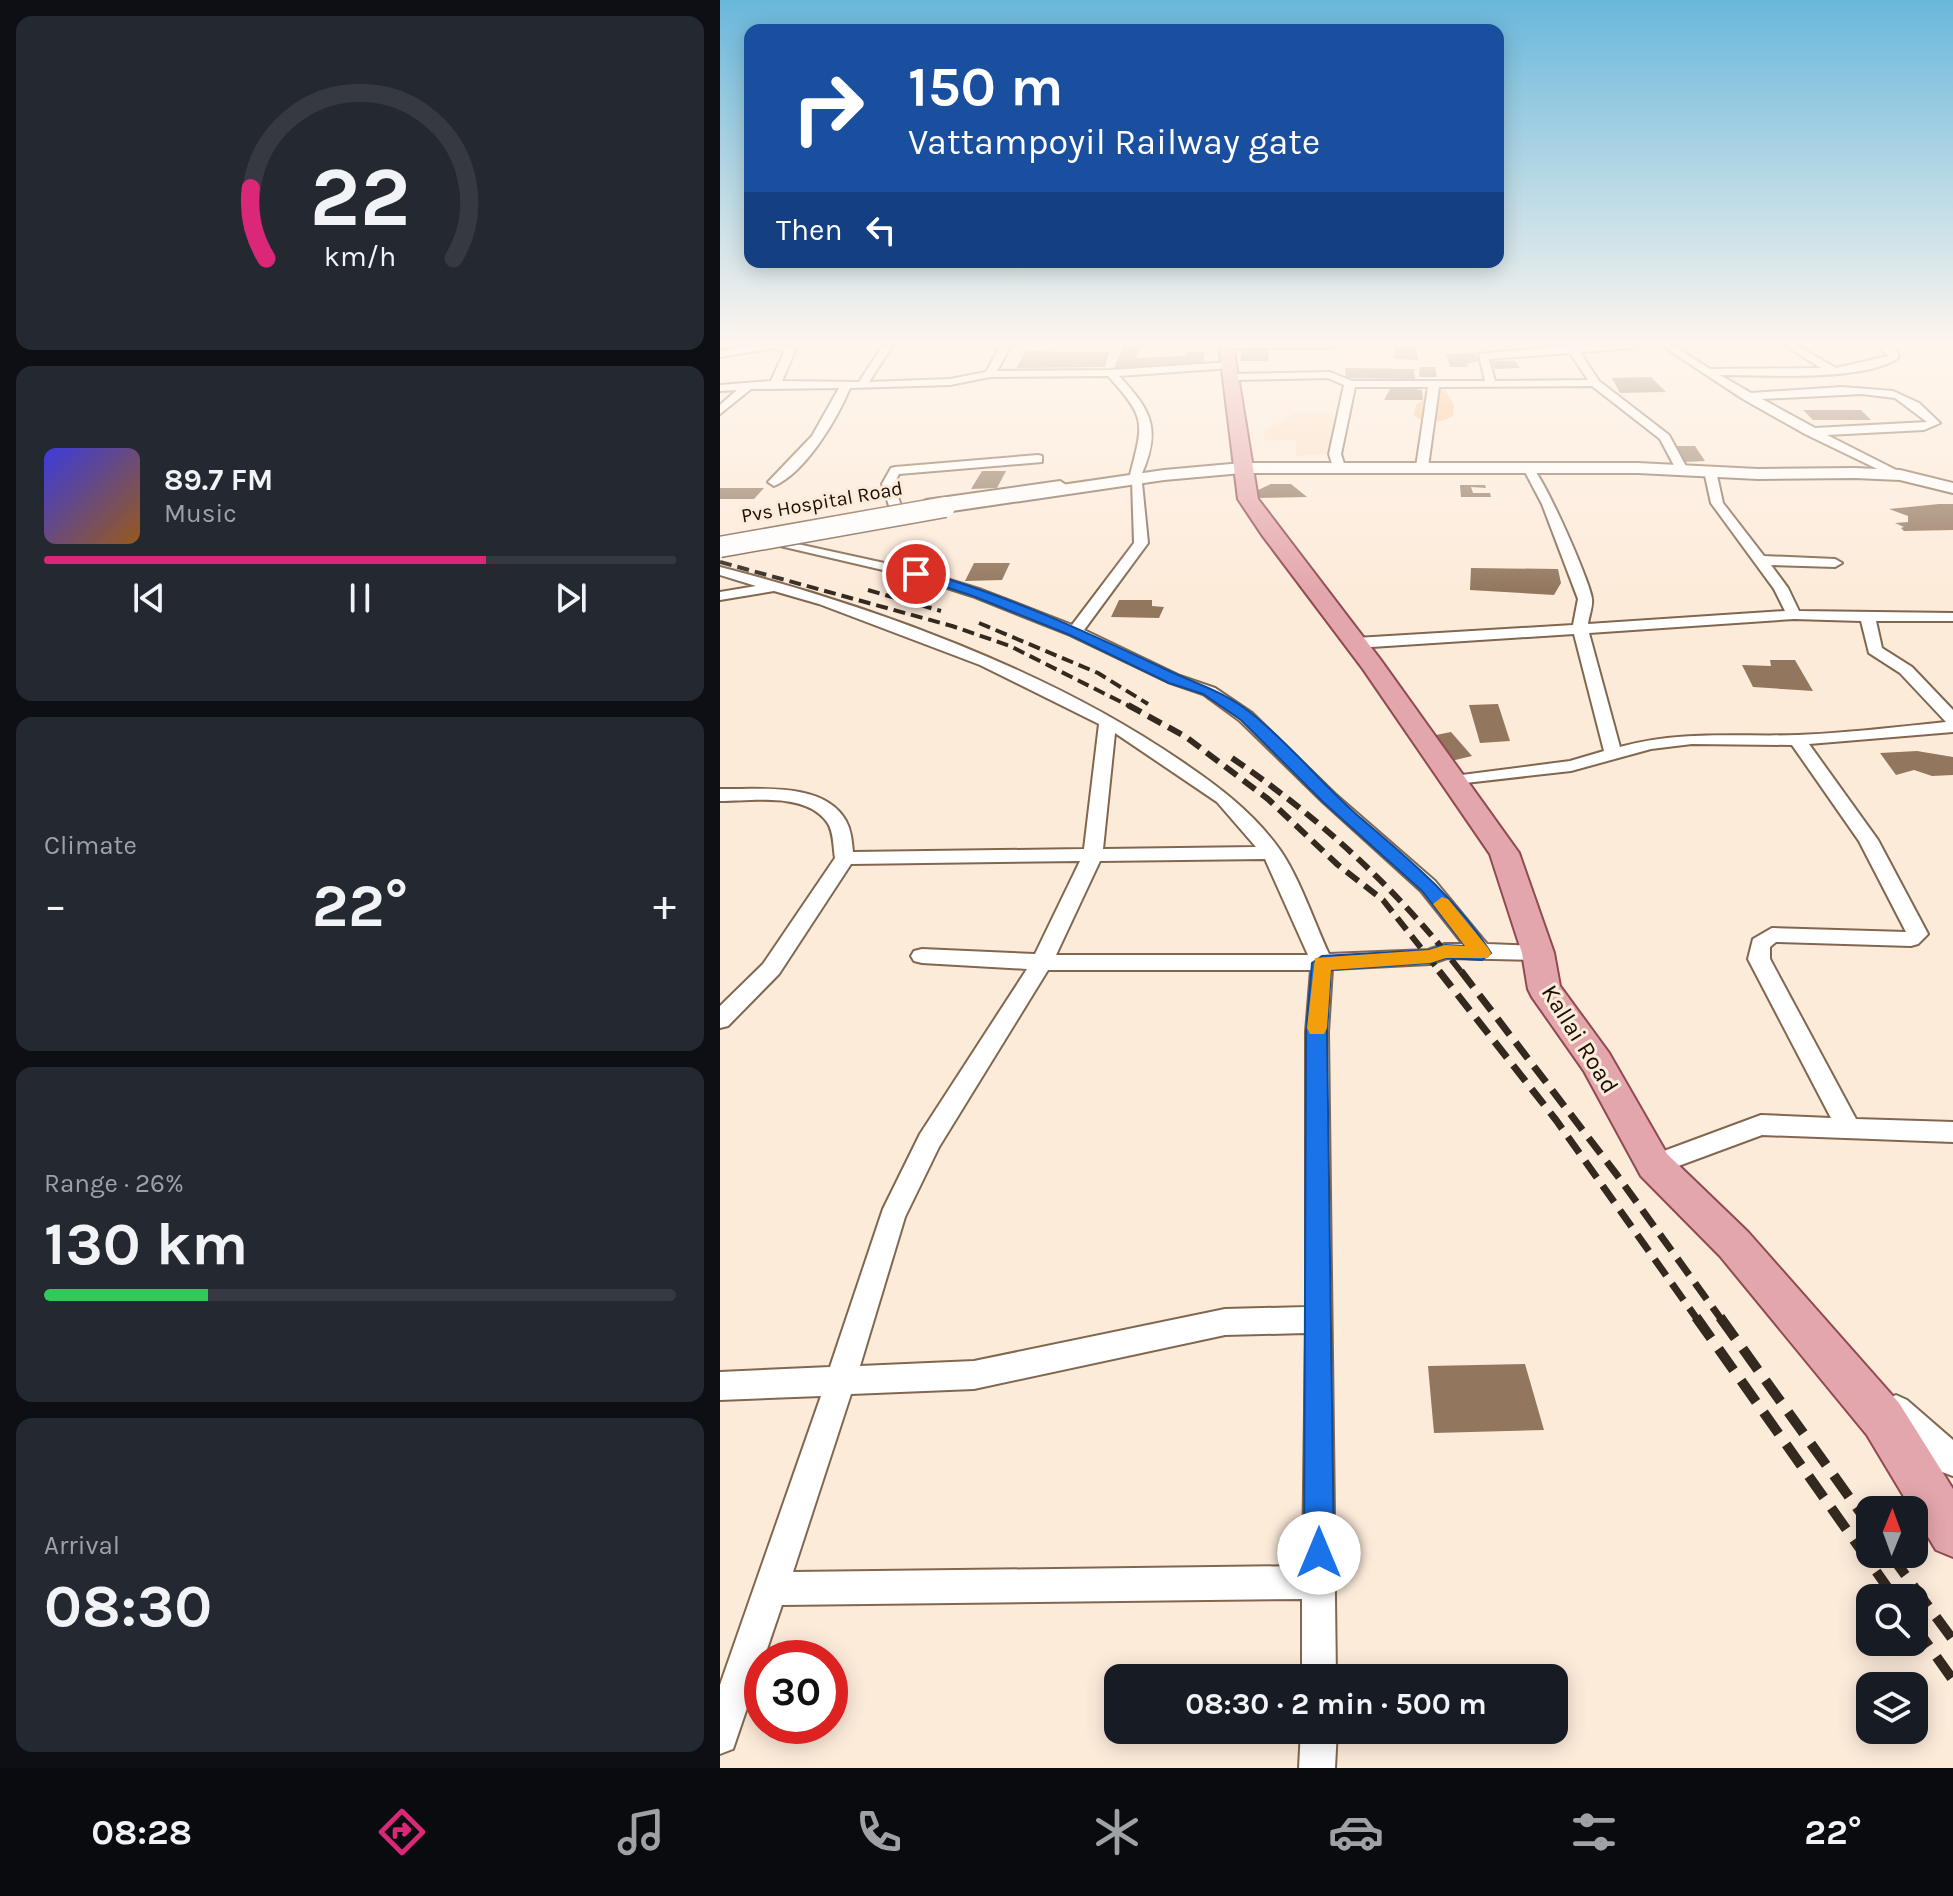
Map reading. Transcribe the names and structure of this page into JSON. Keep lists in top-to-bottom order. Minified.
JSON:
{"streets":{"main road":["Kallai Road"],"street":["Pvs Hospital Road"]},"north":"top","page":{"turn":["150 m","Vattampoyil Railway gate"],"then":"Then","song":["89.7 FM","Music"],"tile":["Climate",["Range · 26%","130 km"],["Arrival","08:30"]],"heat":["−","22°","+"],"limit":"30","trip":"08:30 · 2 min · 500 m","tabs":["08:28","22°"],"gauge":["22","km/h"]}}
